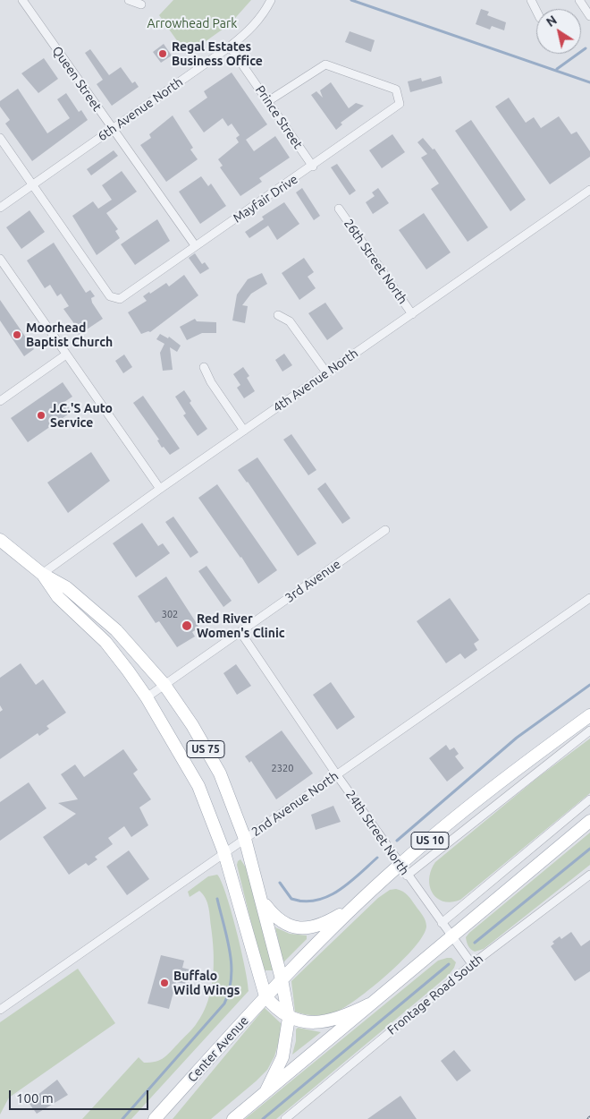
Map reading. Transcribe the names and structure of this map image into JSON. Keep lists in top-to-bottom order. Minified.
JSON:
{"streets":{"main road":["US 75","US 10","Center Avenue"],"street":["Queen Street","6th Avenue North","Prince Street","Mayfair Drive","26th Street North","4th Avenue North","3rd Avenue","2nd Avenue North","24th Street North","Frontage Road South"]},"crossings":[["Queen Street","6th Avenue North"],["Queen Street","Mayfair Drive"],["6th Avenue North","Prince Street"],["6th Avenue North","Mayfair Drive"],["Prince Street","Mayfair Drive"],["26th Street North","4th Avenue North"],["4th Avenue North","US 75"],["3rd Avenue","US 75"],["3rd Avenue","24th Street North"],["US 75","2nd Avenue North"],["US 75","24th Street North"],["US 75","US 10"],["US 75","Center Avenue"],["2nd Avenue North","24th Street North"],["2nd Avenue North","US 10"],["24th Street North","US 10"],["24th Street North","Frontage Road South"],["US 10","Center Avenue"]],"parks":["Arrowhead Park"],"places":["Regal Estates Business Office","Moorhead Baptist Church","J.C.'S Auto Service","Red River Women's Clinic","Buffalo Wild Wings"],"house_numbers":["302","2320"],"scale_bar":"100 m","north":"top left"}
